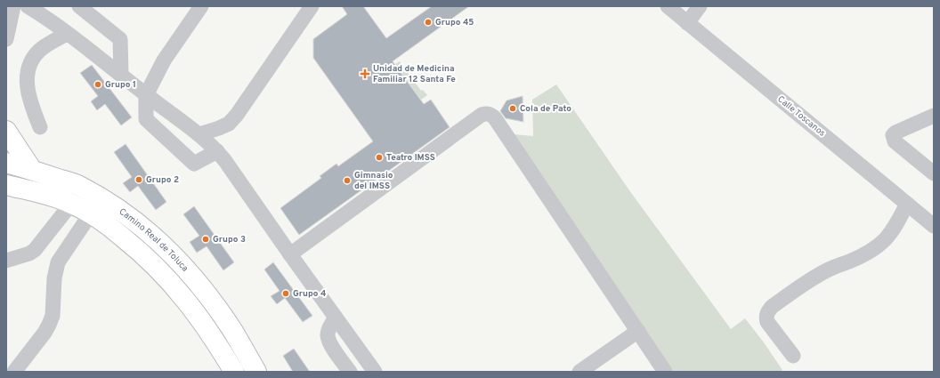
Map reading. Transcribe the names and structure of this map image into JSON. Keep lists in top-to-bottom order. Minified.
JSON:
{"streets":{"main road":["Camino Real de Toluca"],"street":["Calle Toscanos"]},"places":{"other":["Grupo 45","Grupo 1","Cola de Pato","Teatro IMSS","Grupo 2","Gimnasio del IMSS","Grupo 3","Grupo 4"],"health":["Unidad de Medicina Familiar 12 Santa Fe"]}}
